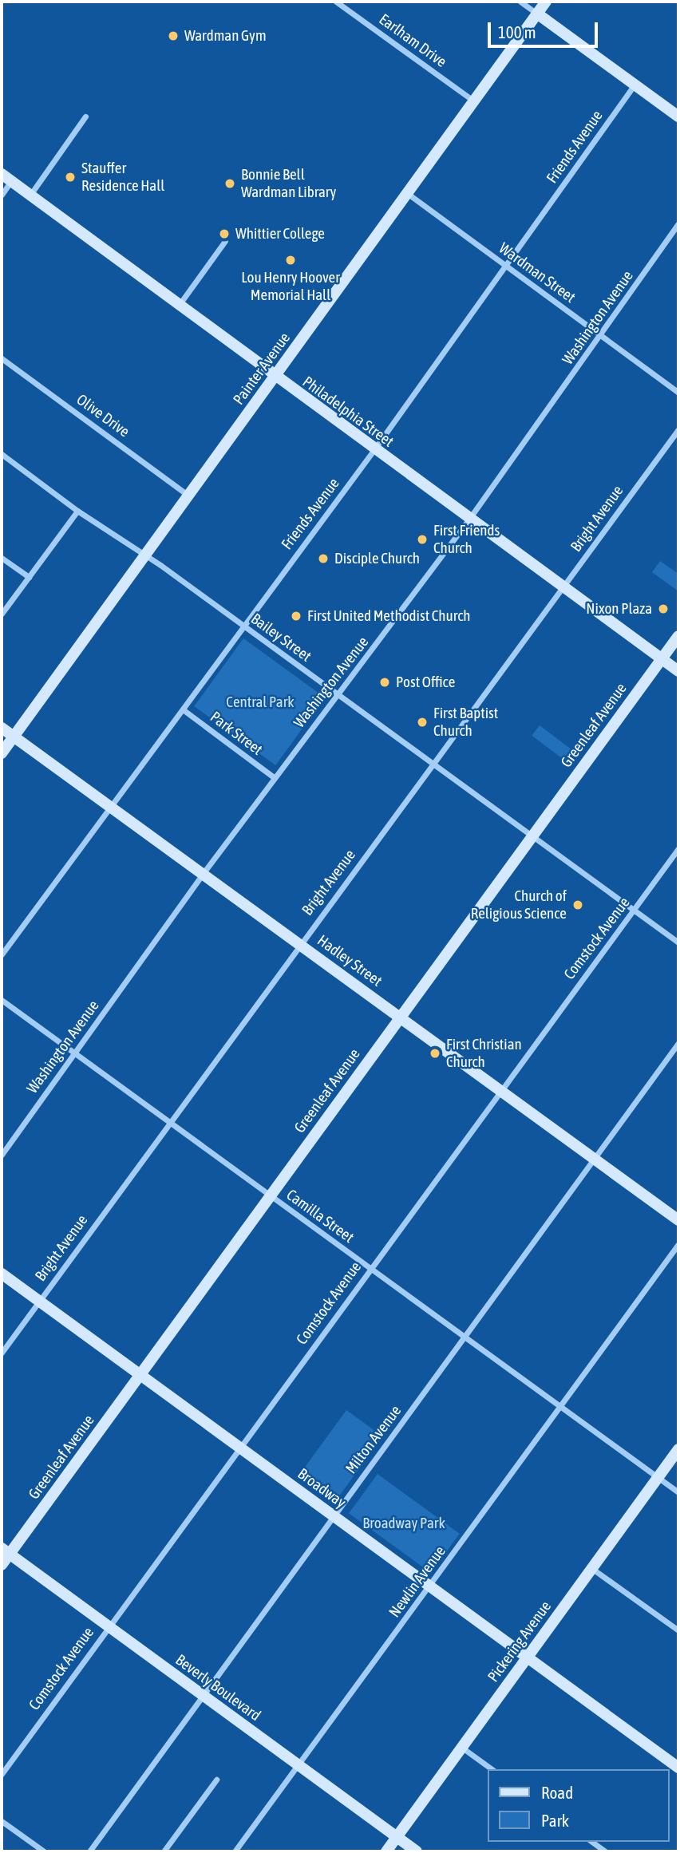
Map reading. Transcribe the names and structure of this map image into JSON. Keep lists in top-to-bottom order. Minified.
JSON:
{"streets":{"street":["Earlham Drive","Friends Avenue","Wardman Street","Washington Avenue","Painter Avenue","Philadelphia Street","Olive Drive","Bright Avenue","Bailey Street","Greenleaf Avenue","Park Street","Comstock Avenue","Hadley Street","Camilla Street","Milton Avenue","Broadway","Newlin Avenue","Pickering Avenue","Beverly Boulevard"]},"crossings":[["Earlham Drive","Painter Avenue"],["Friends Avenue","Wardman Street"],["Friends Avenue","Philadelphia Street"],["Friends Avenue","Bailey Street"],["Friends Avenue","Park Street"],["Friends Avenue","Hadley Street"],["Wardman Street","Washington Avenue"],["Wardman Street","Painter Avenue"],["Washington Avenue","Philadelphia Street"],["Washington Avenue","Bailey Street"],["Washington Avenue","Park Street"],["Washington Avenue","Hadley Street"],["Washington Avenue","Camilla Street"],["Painter Avenue","Philadelphia Street"],["Painter Avenue","Olive Drive"],["Painter Avenue","Bailey Street"],["Painter Avenue","Hadley Street"],["Philadelphia Street","Bright Avenue"],["Philadelphia Street","Greenleaf Avenue"],["Bright Avenue","Bailey Street"],["Bright Avenue","Hadley Street"],["Bright Avenue","Camilla Street"],["Bright Avenue","Broadway"],["Bailey Street","Greenleaf Avenue"],["Bailey Street","Comstock Avenue"],["Greenleaf Avenue","Hadley Street"],["Greenleaf Avenue","Camilla Street"],["Greenleaf Avenue","Broadway"],["Greenleaf Avenue","Beverly Boulevard"],["Comstock Avenue","Hadley Street"],["Comstock Avenue","Camilla Street"],["Comstock Avenue","Broadway"],["Comstock Avenue","Beverly Boulevard"],["Hadley Street","Milton Avenue"],["Camilla Street","Milton Avenue"],["Camilla Street","Newlin Avenue"],["Camilla Street","Pickering Avenue"],["Milton Avenue","Broadway"],["Milton Avenue","Beverly Boulevard"],["Broadway","Newlin Avenue"],["Broadway","Pickering Avenue"],["Newlin Avenue","Beverly Boulevard"],["Pickering Avenue","Beverly Boulevard"]],"parks":["Central Park","Broadway Park"],"places":["Wardman Gym","Stauffer Residence Hall","Bonnie Bell Wardman Library","Whittier College","Lou Henry Hoover Memorial Hall","First Friends Church","Disciple Church","Nixon Plaza","First United Methodist Church","Post Office","First Baptist Church","Church of Religious Science","First Christian Church"],"legend":["Road","Park"],"scale_bar":"100 m"}
